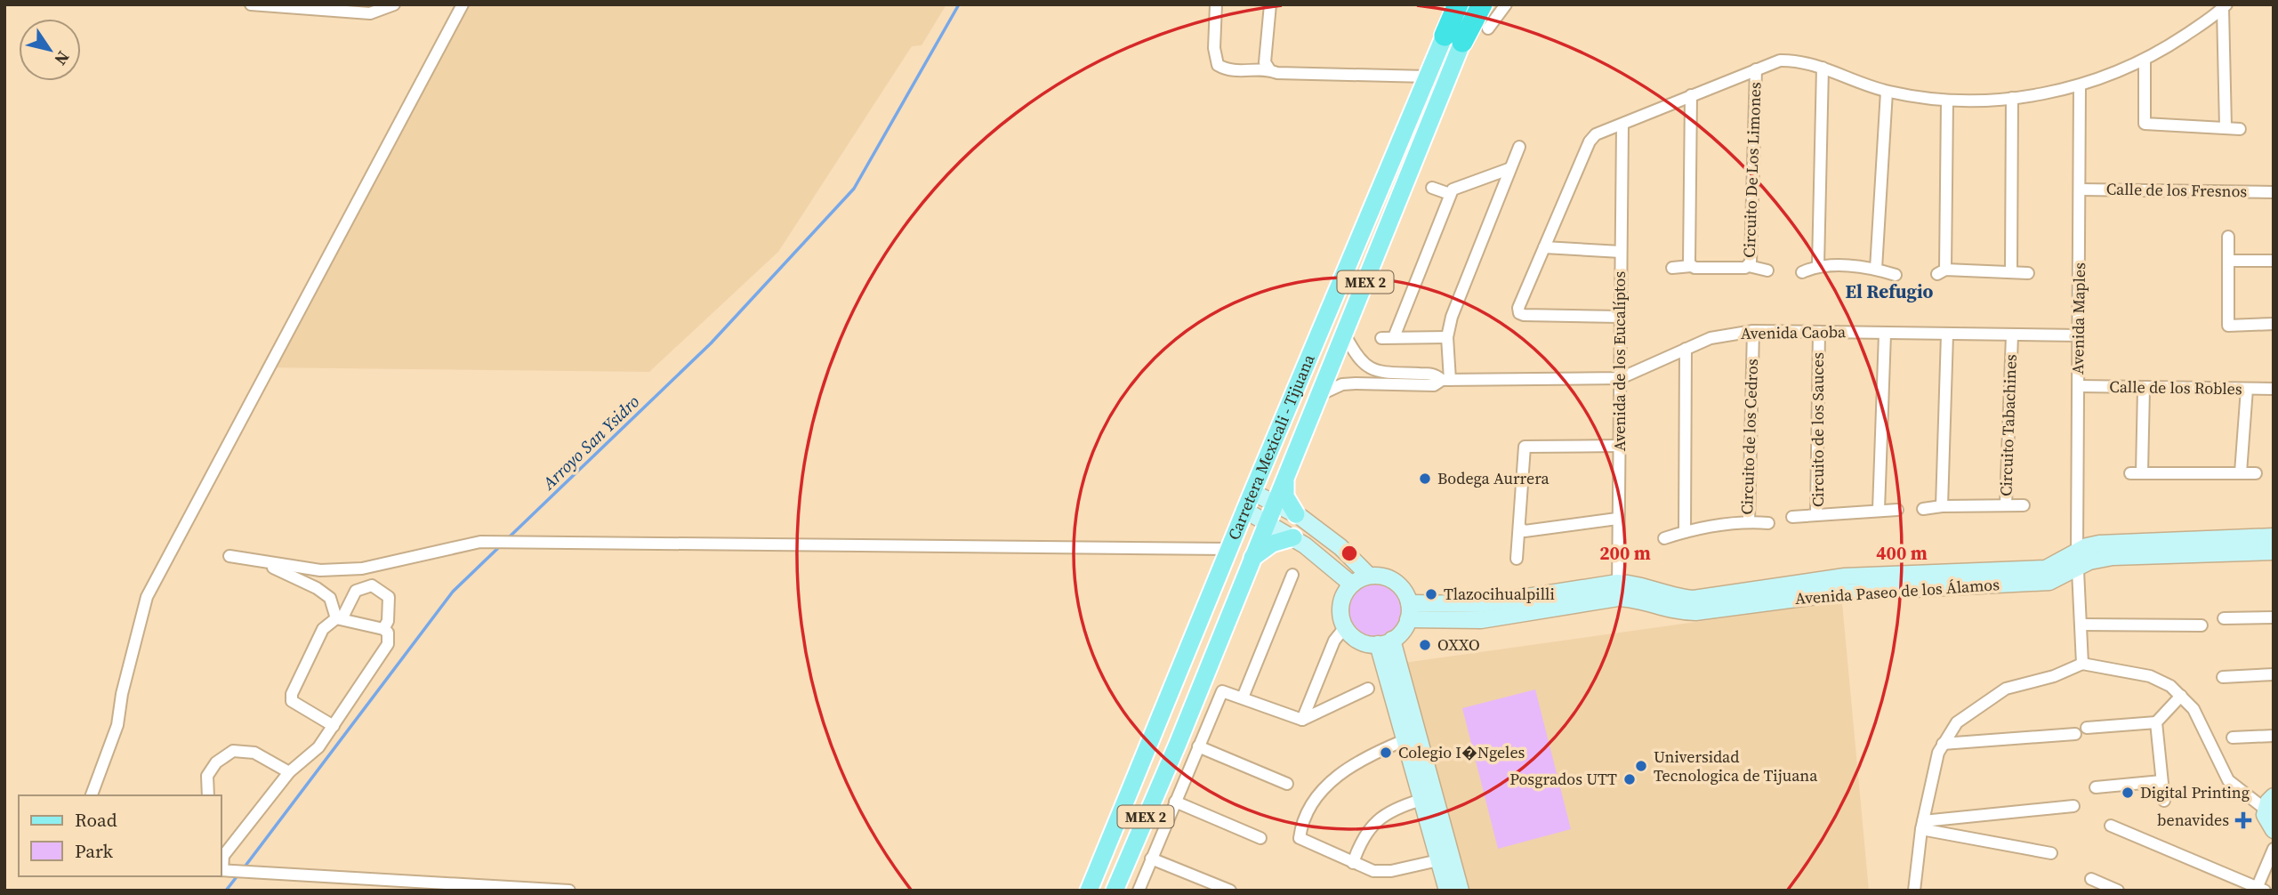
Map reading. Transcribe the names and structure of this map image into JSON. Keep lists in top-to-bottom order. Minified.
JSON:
{"streets":{"highway":["MEX 2","Carretera Mexicali - Tijuana"],"street":["Circuito De Los Limones","Calle de los Fresnos","Avenida Maples","Avenida Caoba","Avenida de los Eucalíptos","Calle de los Robles","Circuito Tabachines","Circuito de los Sauces","Circuito de los Cedros","Avenida Paseo de los Álamos"]},"crossings":[["Calle de los Fresnos","Avenida Maples"],["Avenida Maples","Avenida Caoba"],["Avenida Maples","Calle de los Robles"],["Avenida Maples","Avenida Paseo de los Álamos"],["Avenida Caoba","Avenida de los Eucalíptos"],["Avenida Caoba","Circuito Tabachines"],["Avenida Caoba","Circuito de los Sauces"],["Avenida Caoba","Circuito de los Cedros"],["Avenida de los Eucalíptos","Avenida Paseo de los Álamos"]],"districts":["El Refugio"],"water":["Arroyo San Ysidro"],"places":{"other":["Bodega Aurrera","Tlazocihualpilli","OXXO","Colegio I�Ngeles","Universidad Tecnologica de Tijuana","Posgrados UTT","Digital Printing"],"health":["benavides"]},"legend":["Road","Park"],"north":"bottom right","rings":["200 m","400 m"]}
